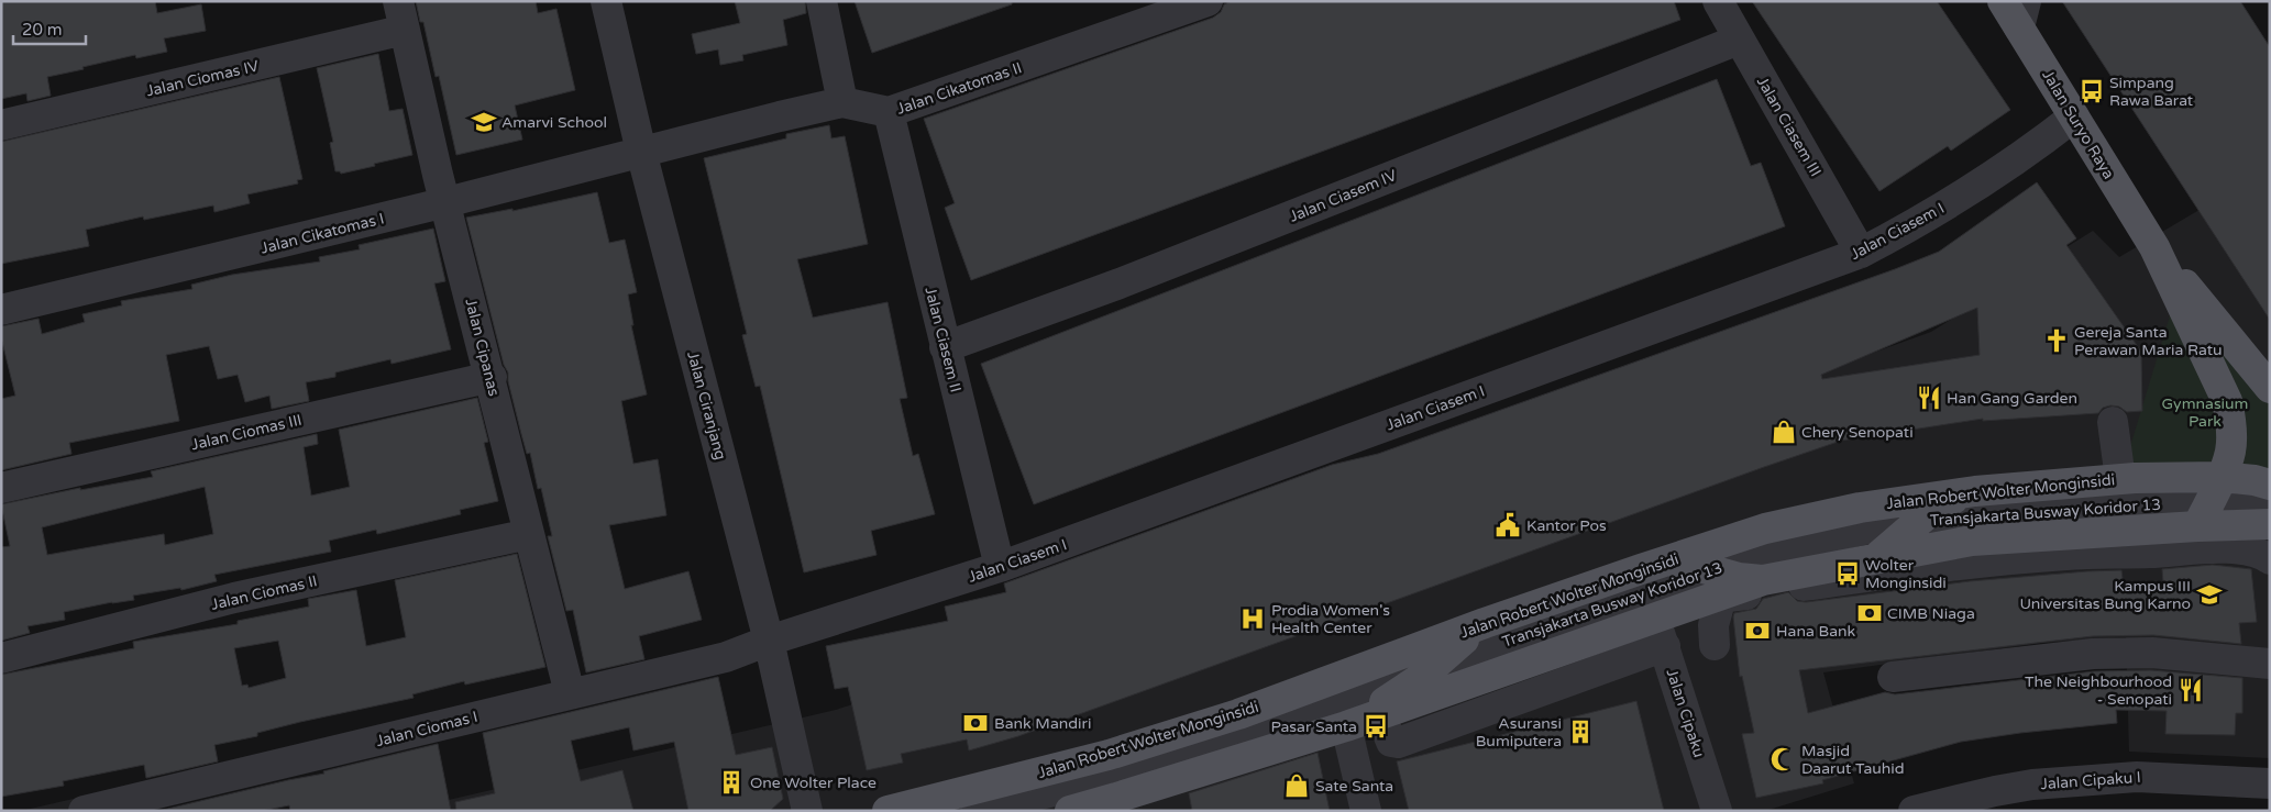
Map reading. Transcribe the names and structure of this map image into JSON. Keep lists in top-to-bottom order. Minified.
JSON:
{"streets":{"main road":["Jalan Suryo Raya","Jalan Robert Wolter Monginsidi"],"street":["Jalan Ciomas IV","Jalan Cikatomas II","Jalan Ciasem III","Jalan Ciasem IV","Jalan Ciasem I","Jalan Cikatomas I","Jalan Ciasem II","Jalan Cipanas","Jalan Ciranjang","Jalan Ciomas III","Transjakarta Busway Koridor 13","Jalan Ciomas II","Jalan Cipaku","Jalan Ciomas I","Jalan Cipaku I"]},"crossings":[["Jalan Ciomas IV","Jalan Cipanas"],["Jalan Cikatomas II","Jalan Cikatomas I"],["Jalan Cikatomas II","Jalan Ciasem II"],["Jalan Cikatomas II","Jalan Ciranjang"],["Jalan Suryo Raya","Jalan Ciasem I"],["Jalan Suryo Raya","Jalan Robert Wolter Monginsidi"],["Jalan Ciasem III","Jalan Ciasem IV"],["Jalan Ciasem III","Jalan Ciasem I"],["Jalan Ciasem IV","Jalan Ciasem II"],["Jalan Ciasem I","Jalan Ciasem II"],["Jalan Ciasem I","Jalan Ciranjang"],["Jalan Ciasem I","Jalan Ciomas I"],["Jalan Cikatomas I","Jalan Cipanas"],["Jalan Cikatomas I","Jalan Ciranjang"],["Jalan Cipanas","Jalan Ciomas III"],["Jalan Cipanas","Jalan Ciomas II"],["Jalan Cipanas","Jalan Ciomas I"],["Jalan Ciranjang","Jalan Ciomas I"],["Jalan Robert Wolter Monginsidi","Transjakarta Busway Koridor 13"]],"parks":["Gymnasium Park"],"places":{"bus stop":["Simpang Rawa Barat","Wolter Monginsidi","Pasar Santa"],"school or university":["Amarvi School","Kampus III Universitas Bung Karno"],"church":["Gereja Santa Perawan Maria Ratu"],"restaurant":["Han Gang Garden","The Neighbourhood - Senopati"],"shop":["Chery Senopati","Sate Santa"],"public building":["Kantor Pos"],"bank":["CIMB Niaga","Hana Bank","Bank Mandiri"],"hospital":["Prodia Women's Health Center"],"building":["Asuransi Bumiputera","One Wolter Place"],"mosque":["Masjid Daarut Tauhid"]},"scale_bar":"20 m"}
